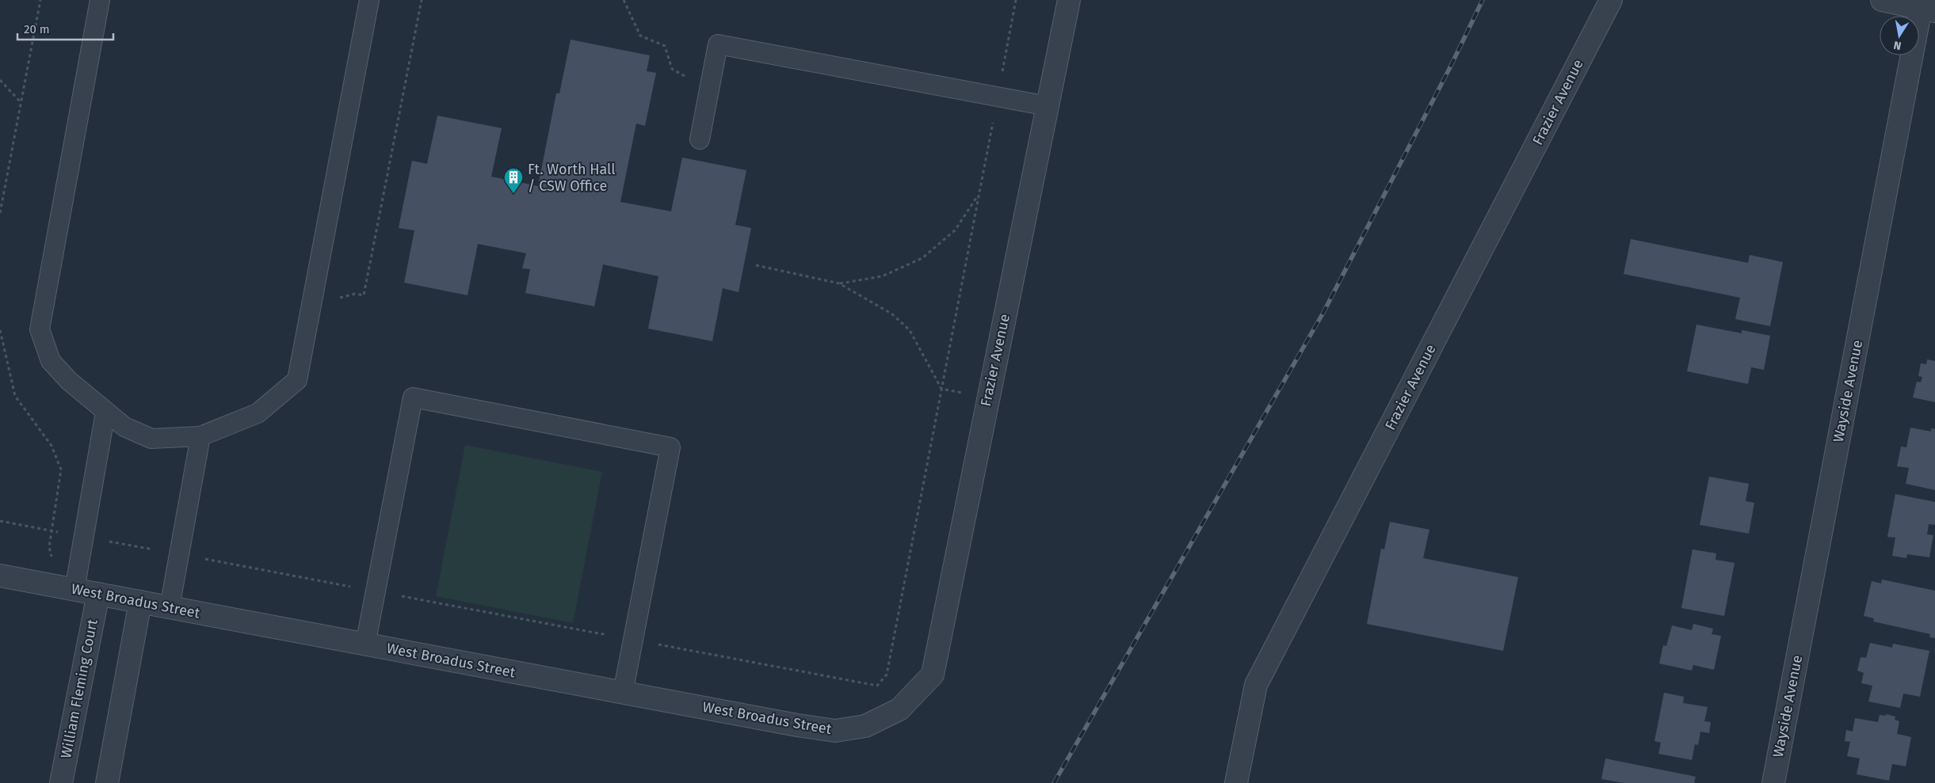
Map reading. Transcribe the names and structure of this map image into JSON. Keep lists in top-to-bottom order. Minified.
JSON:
{"streets":{"street":["Frazier Avenue","Wayside Avenue","West Broadus Street","William Fleming Court"]},"crossings":[["Frazier Avenue","West Broadus Street"],["West Broadus Street","William Fleming Court"]],"places":{"building":["Ft. Worth Hall / CSW Office"]},"scale_bar":"20 m","north":"bottom"}
